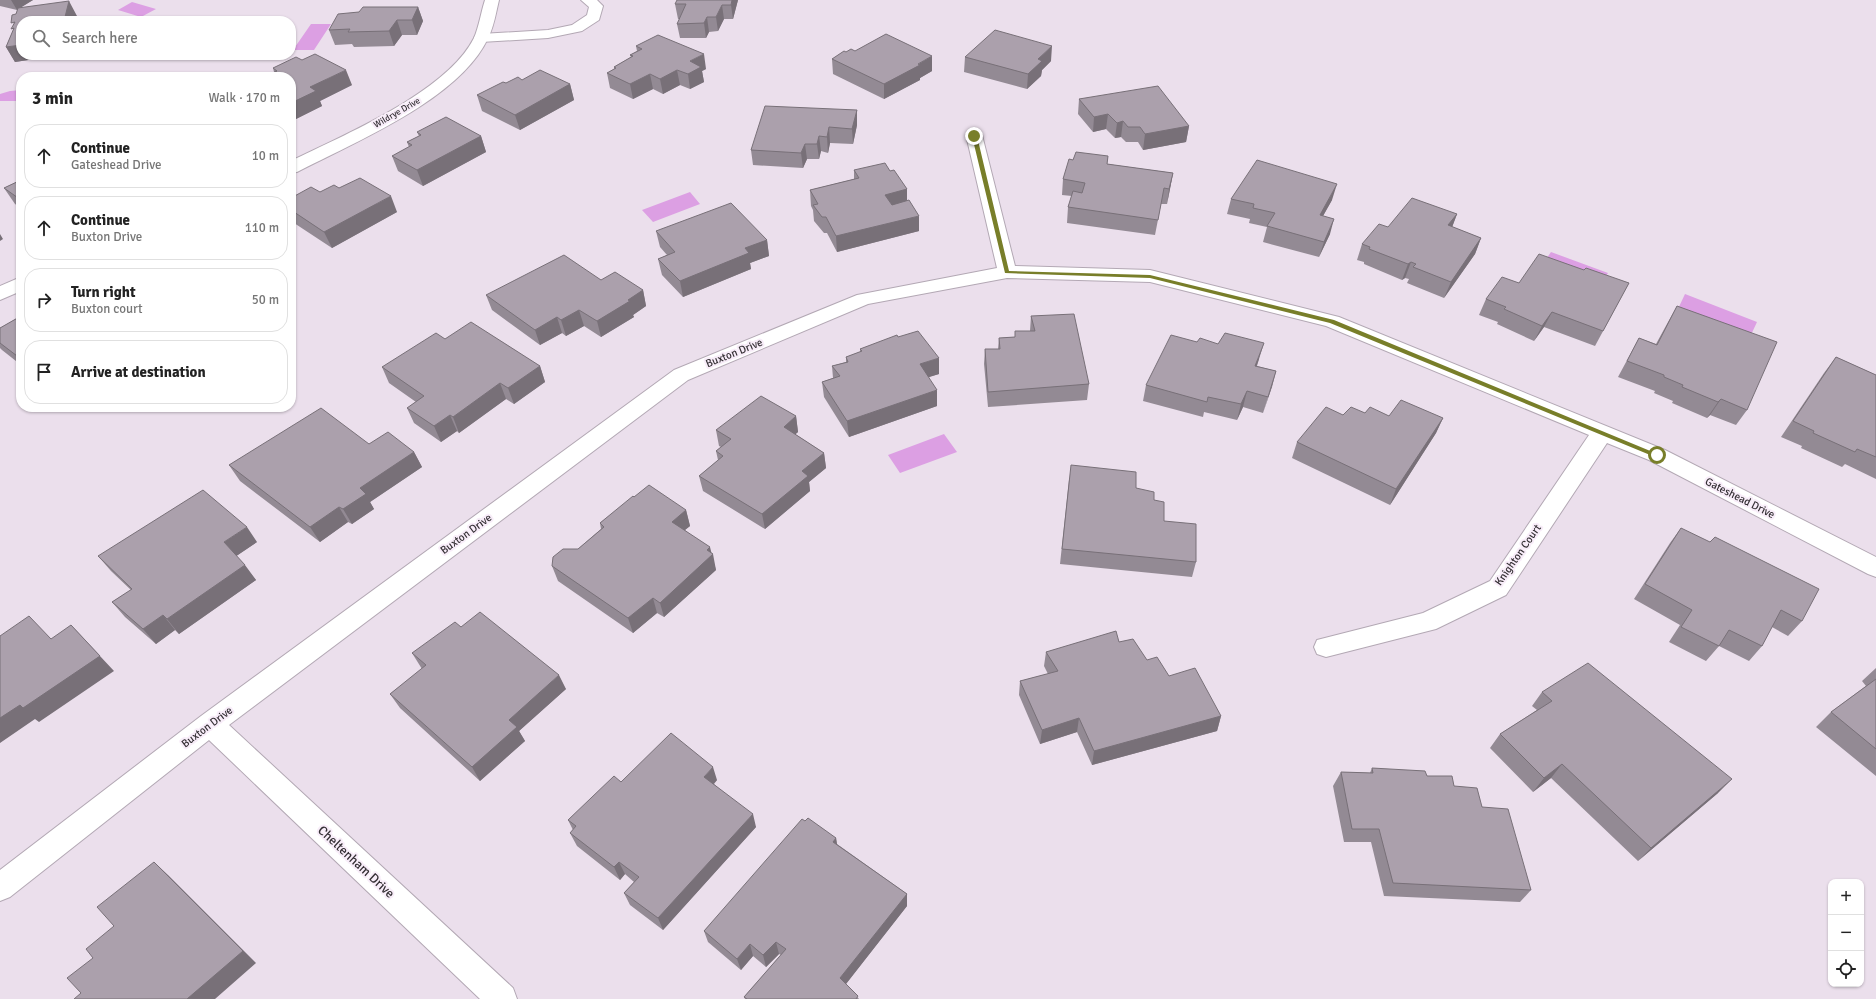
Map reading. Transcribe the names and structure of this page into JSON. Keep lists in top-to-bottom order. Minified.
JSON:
{"streets":{"street":["Wildrye Drive","Buxton Drive","Gateshead Drive","Knighton Court","Cheltenham Drive"]},"crossings":[["Buxton Drive","Gateshead Drive"],["Buxton Drive","Knighton Court"],["Buxton Drive","Cheltenham Drive"],["Gateshead Drive","Knighton Court"]],"page":{"search":"Search here","heading":["3 min","Walk · 170 m"],"list":[["Continue","Gateshead Drive","10 m"],["Continue","Buxton Drive","110 m"],["Turn right","Buxton court","50 m"],"Arrive at destination"],"map_buttons":["+","−"]}}
